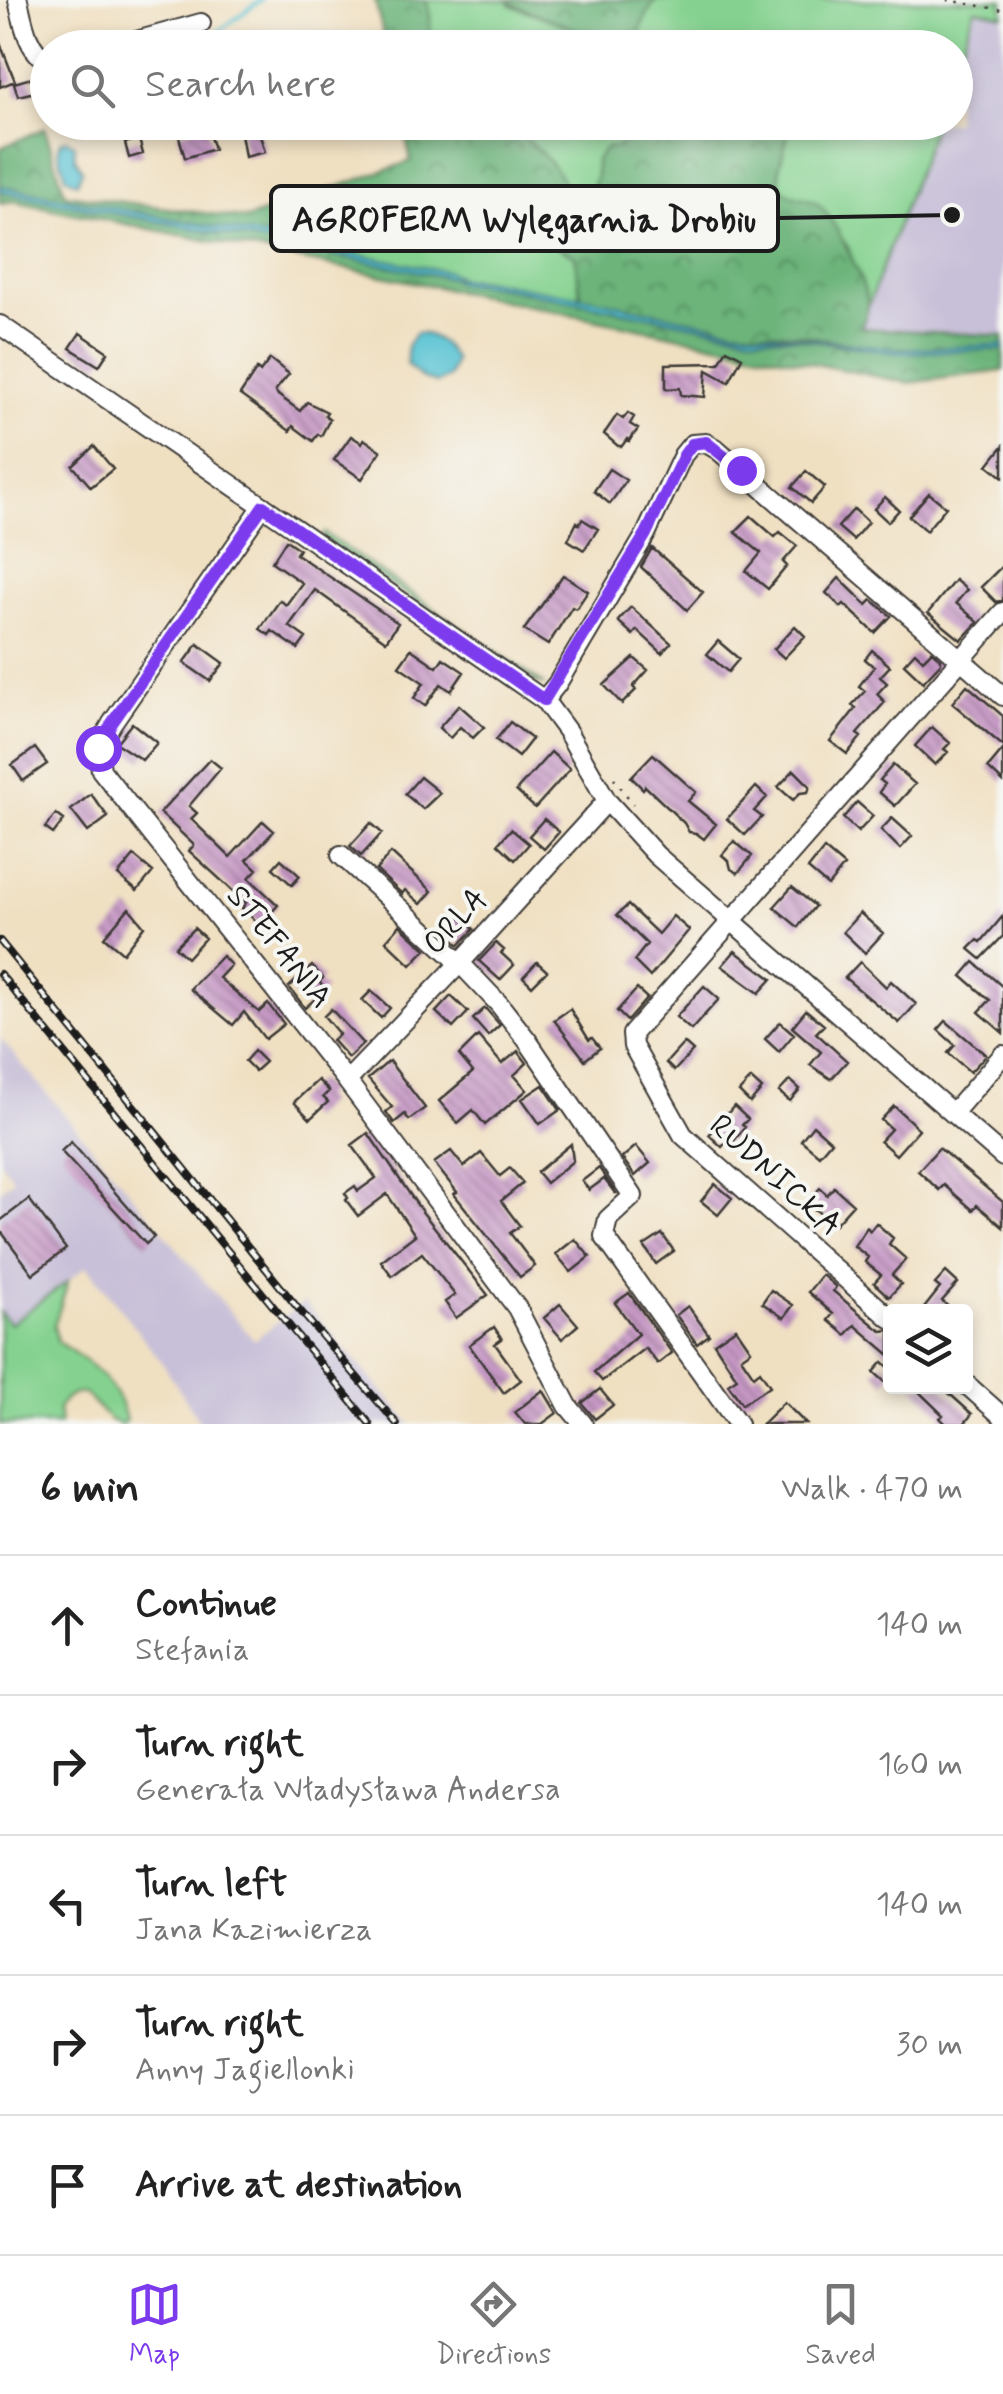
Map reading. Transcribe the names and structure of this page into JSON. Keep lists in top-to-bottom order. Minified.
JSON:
{"streets":{"street":["ORLA","STEFANIA","RUDNICKA"]},"crossings":[["ORLA","STEFANIA"]],"places":["AGROFERM Wylęgarnia Drobiu"],"page":{"search":"Search here","heading":["6 min","Walk · 470 m"],"list":[["Continue","Stefania","140 m"],["Turn right","Generała Władysława Andersa","160 m"],["Turn left","Jana Kazimierza","140 m"],["Turn right","Anny Jagiellonki","30 m"],"Arrive at destination"],"nav":["Map","Directions","Saved"]}}
